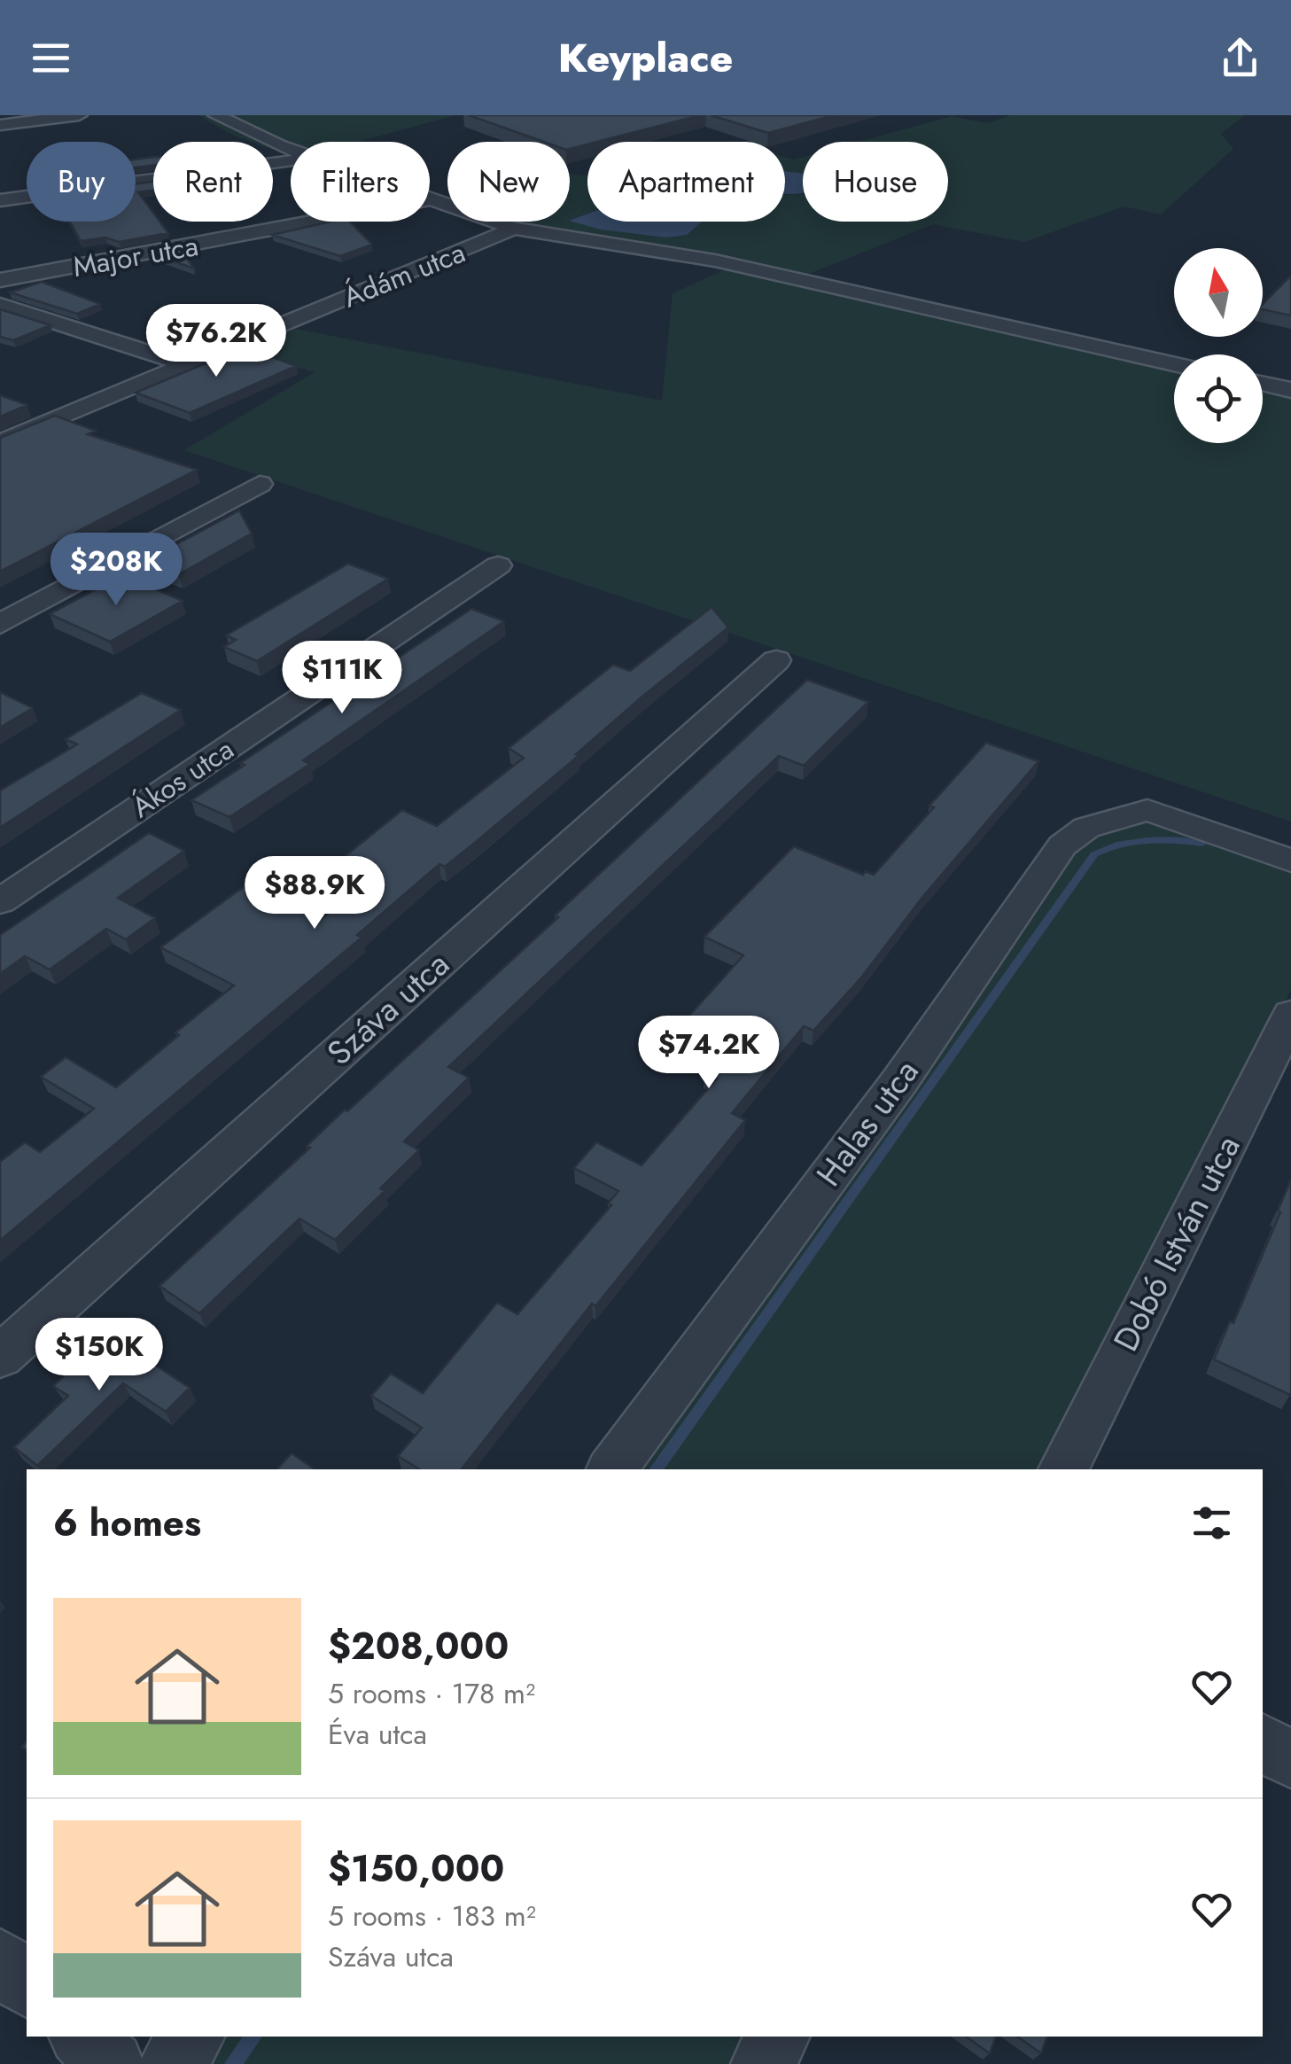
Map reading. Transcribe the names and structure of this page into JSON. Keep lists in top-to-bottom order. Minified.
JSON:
{"streets":{"street":["Major utca","Ádám utca","Ákos utca","Száva utca","Halas utca","Dobó István utca"]},"north":"top","page":{"header":"Keyplace","chip":["Buy","Rent","Filters","New","Apartment","House"],"price":["$76.2K","$208K","$111K","$88.9K","$74.2K","$150K"],"heading":"6 homes","list":[{"name":"$208,000","note":"5 rooms · 178 m² · Éva utca"},{"name":"$150,000","note":"5 rooms · 183 m² · Száva utca"}]}}
